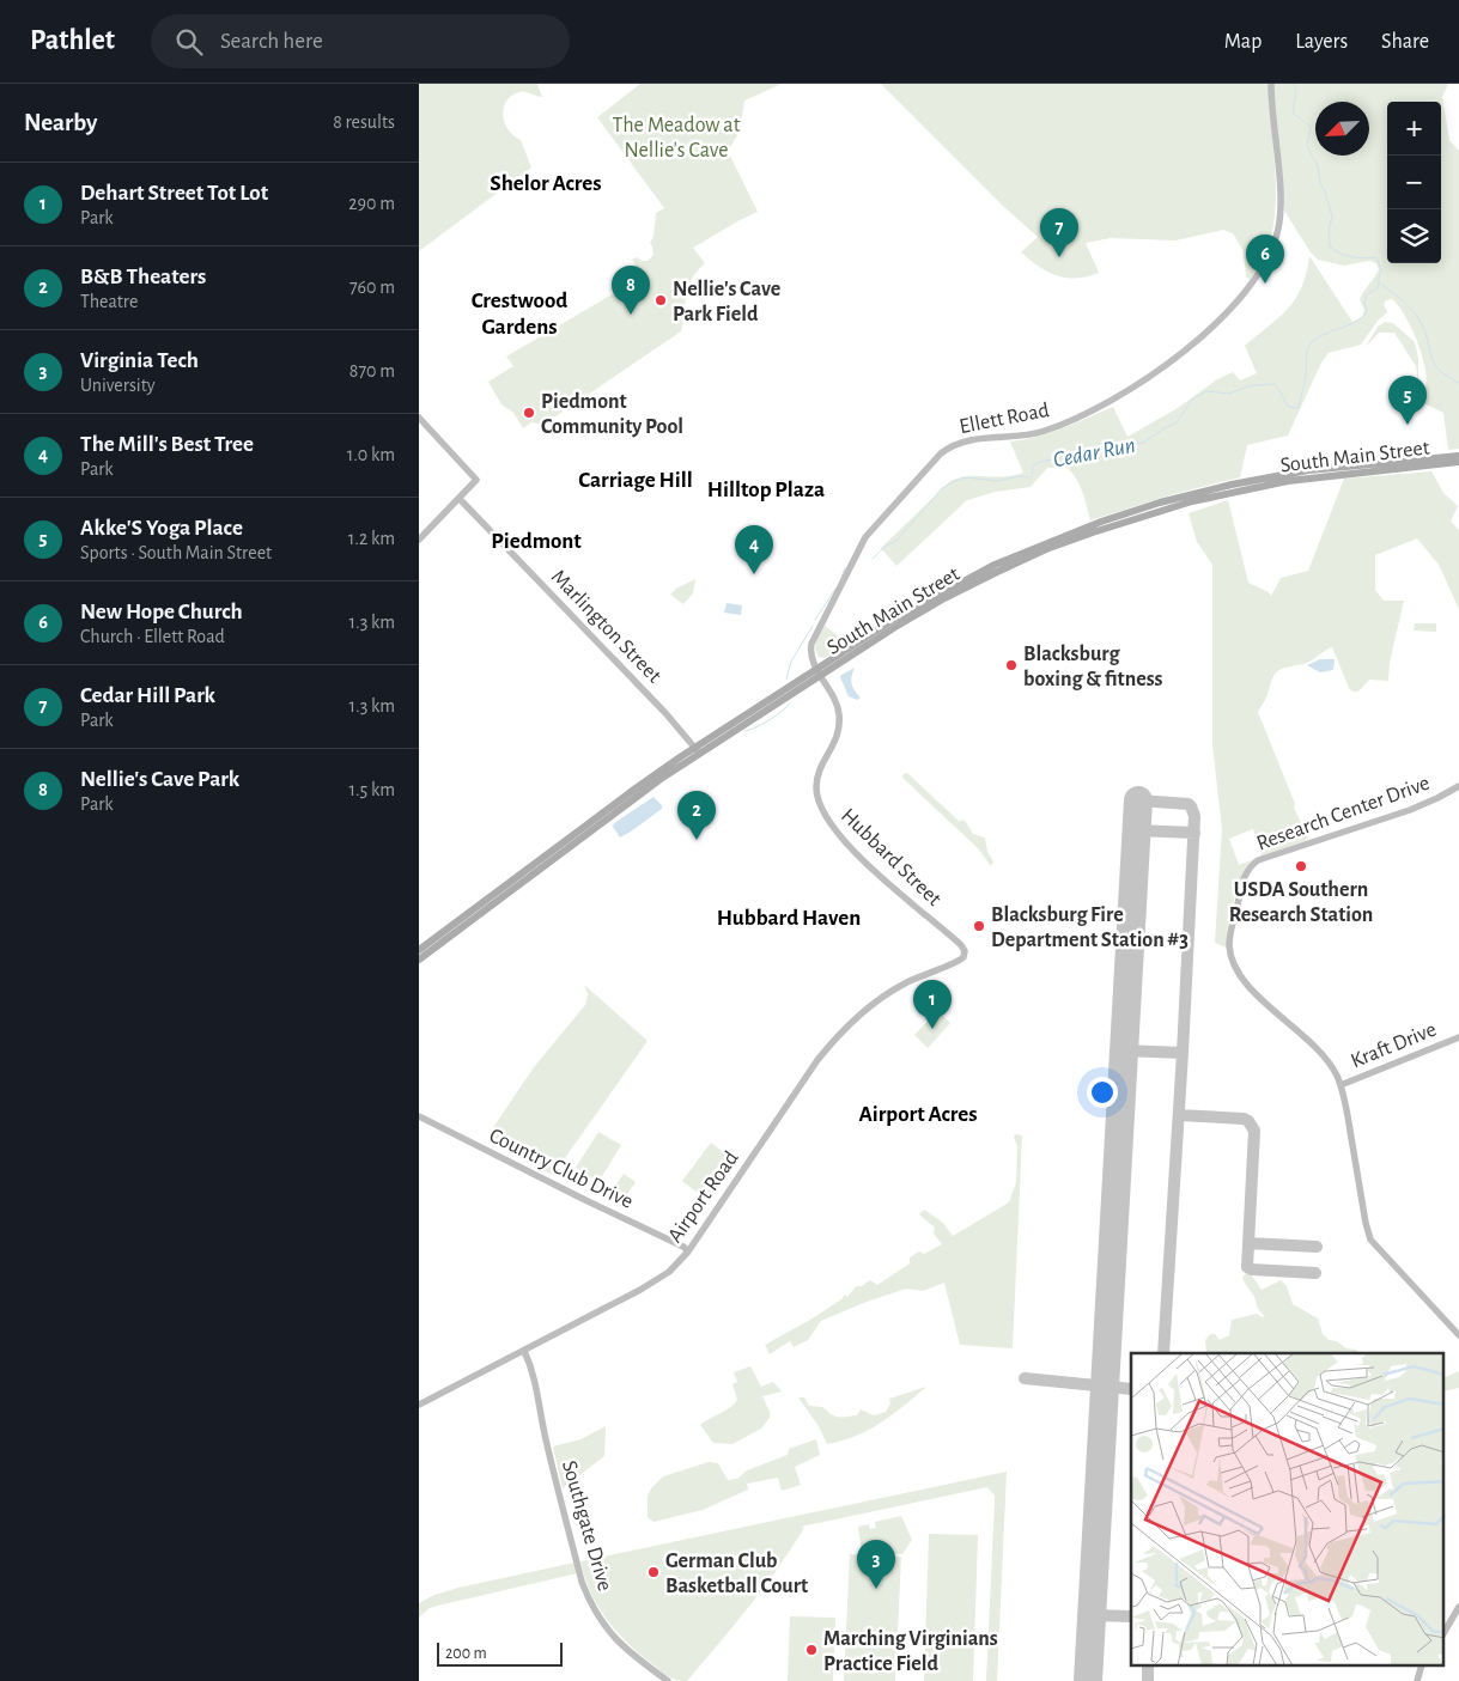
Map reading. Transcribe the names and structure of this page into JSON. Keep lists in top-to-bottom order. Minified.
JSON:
{"streets":{"main road":["South Main Street"],"street":["Ellett Road","Marlington Street","Research Center Drive","Hubbard Street","Kraft Drive","Country Club Drive","Airport Road","Southgate Drive"]},"crossings":[["Ellett Road","South Main Street"],["Ellett Road","Hubbard Street"],["South Main Street","Marlington Street"],["South Main Street","Hubbard Street"],["Research Center Drive","Kraft Drive"],["Hubbard Street","Airport Road"],["Country Club Drive","Airport Road"],["Airport Road","Southgate Drive"]],"districts":["Shelor Acres","Crestwood Gardens","Carriage Hill","Hilltop Plaza","Piedmont","Hubbard Haven","Airport Acres"],"water":["Cedar Run"],"parks":["The Meadow at Nellie's Cave"],"places":["Nellie's Cave Park Field","Piedmont Community Pool","Blacksburg boxing & fitness","USDA Southern Research Station","Blacksburg Fire Department Station #3","German Club Basketball Court","Marching Virginians Practice Field"],"scale_bar":"200 m","north":"bottom left","page":{"header":"Pathlet","search":"Search here","nav":["Map","Layers","Share"],"heading":["Nearby","8 results"],"map_buttons":["+","−"],"list":[{"mark":"1","name":"Dehart Street Tot Lot","note":"Park","value":"290 m"},{"mark":"2","name":"B&B Theaters","note":"Theatre","value":"760 m"},{"mark":"3","name":"Virginia Tech","note":"University","value":"870 m"},{"mark":"4","name":"The Mill's Best Tree","note":"Park","value":"1.0 km"},{"mark":"5","name":"Akke'S Yoga Place","note":"Sports · South Main Street","value":"1.2 km"},{"mark":"6","name":"New Hope Church","note":"Church · Ellett Road","value":"1.3 km"},{"mark":"7","name":"Cedar Hill Park","note":"Park","value":"1.3 km"},{"mark":"8","name":"Nellie's Cave Park","note":"Park","value":"1.5 km"}],"pins":["7","6","8","5","4","2","1","3"],"scale":"200 m"}}
